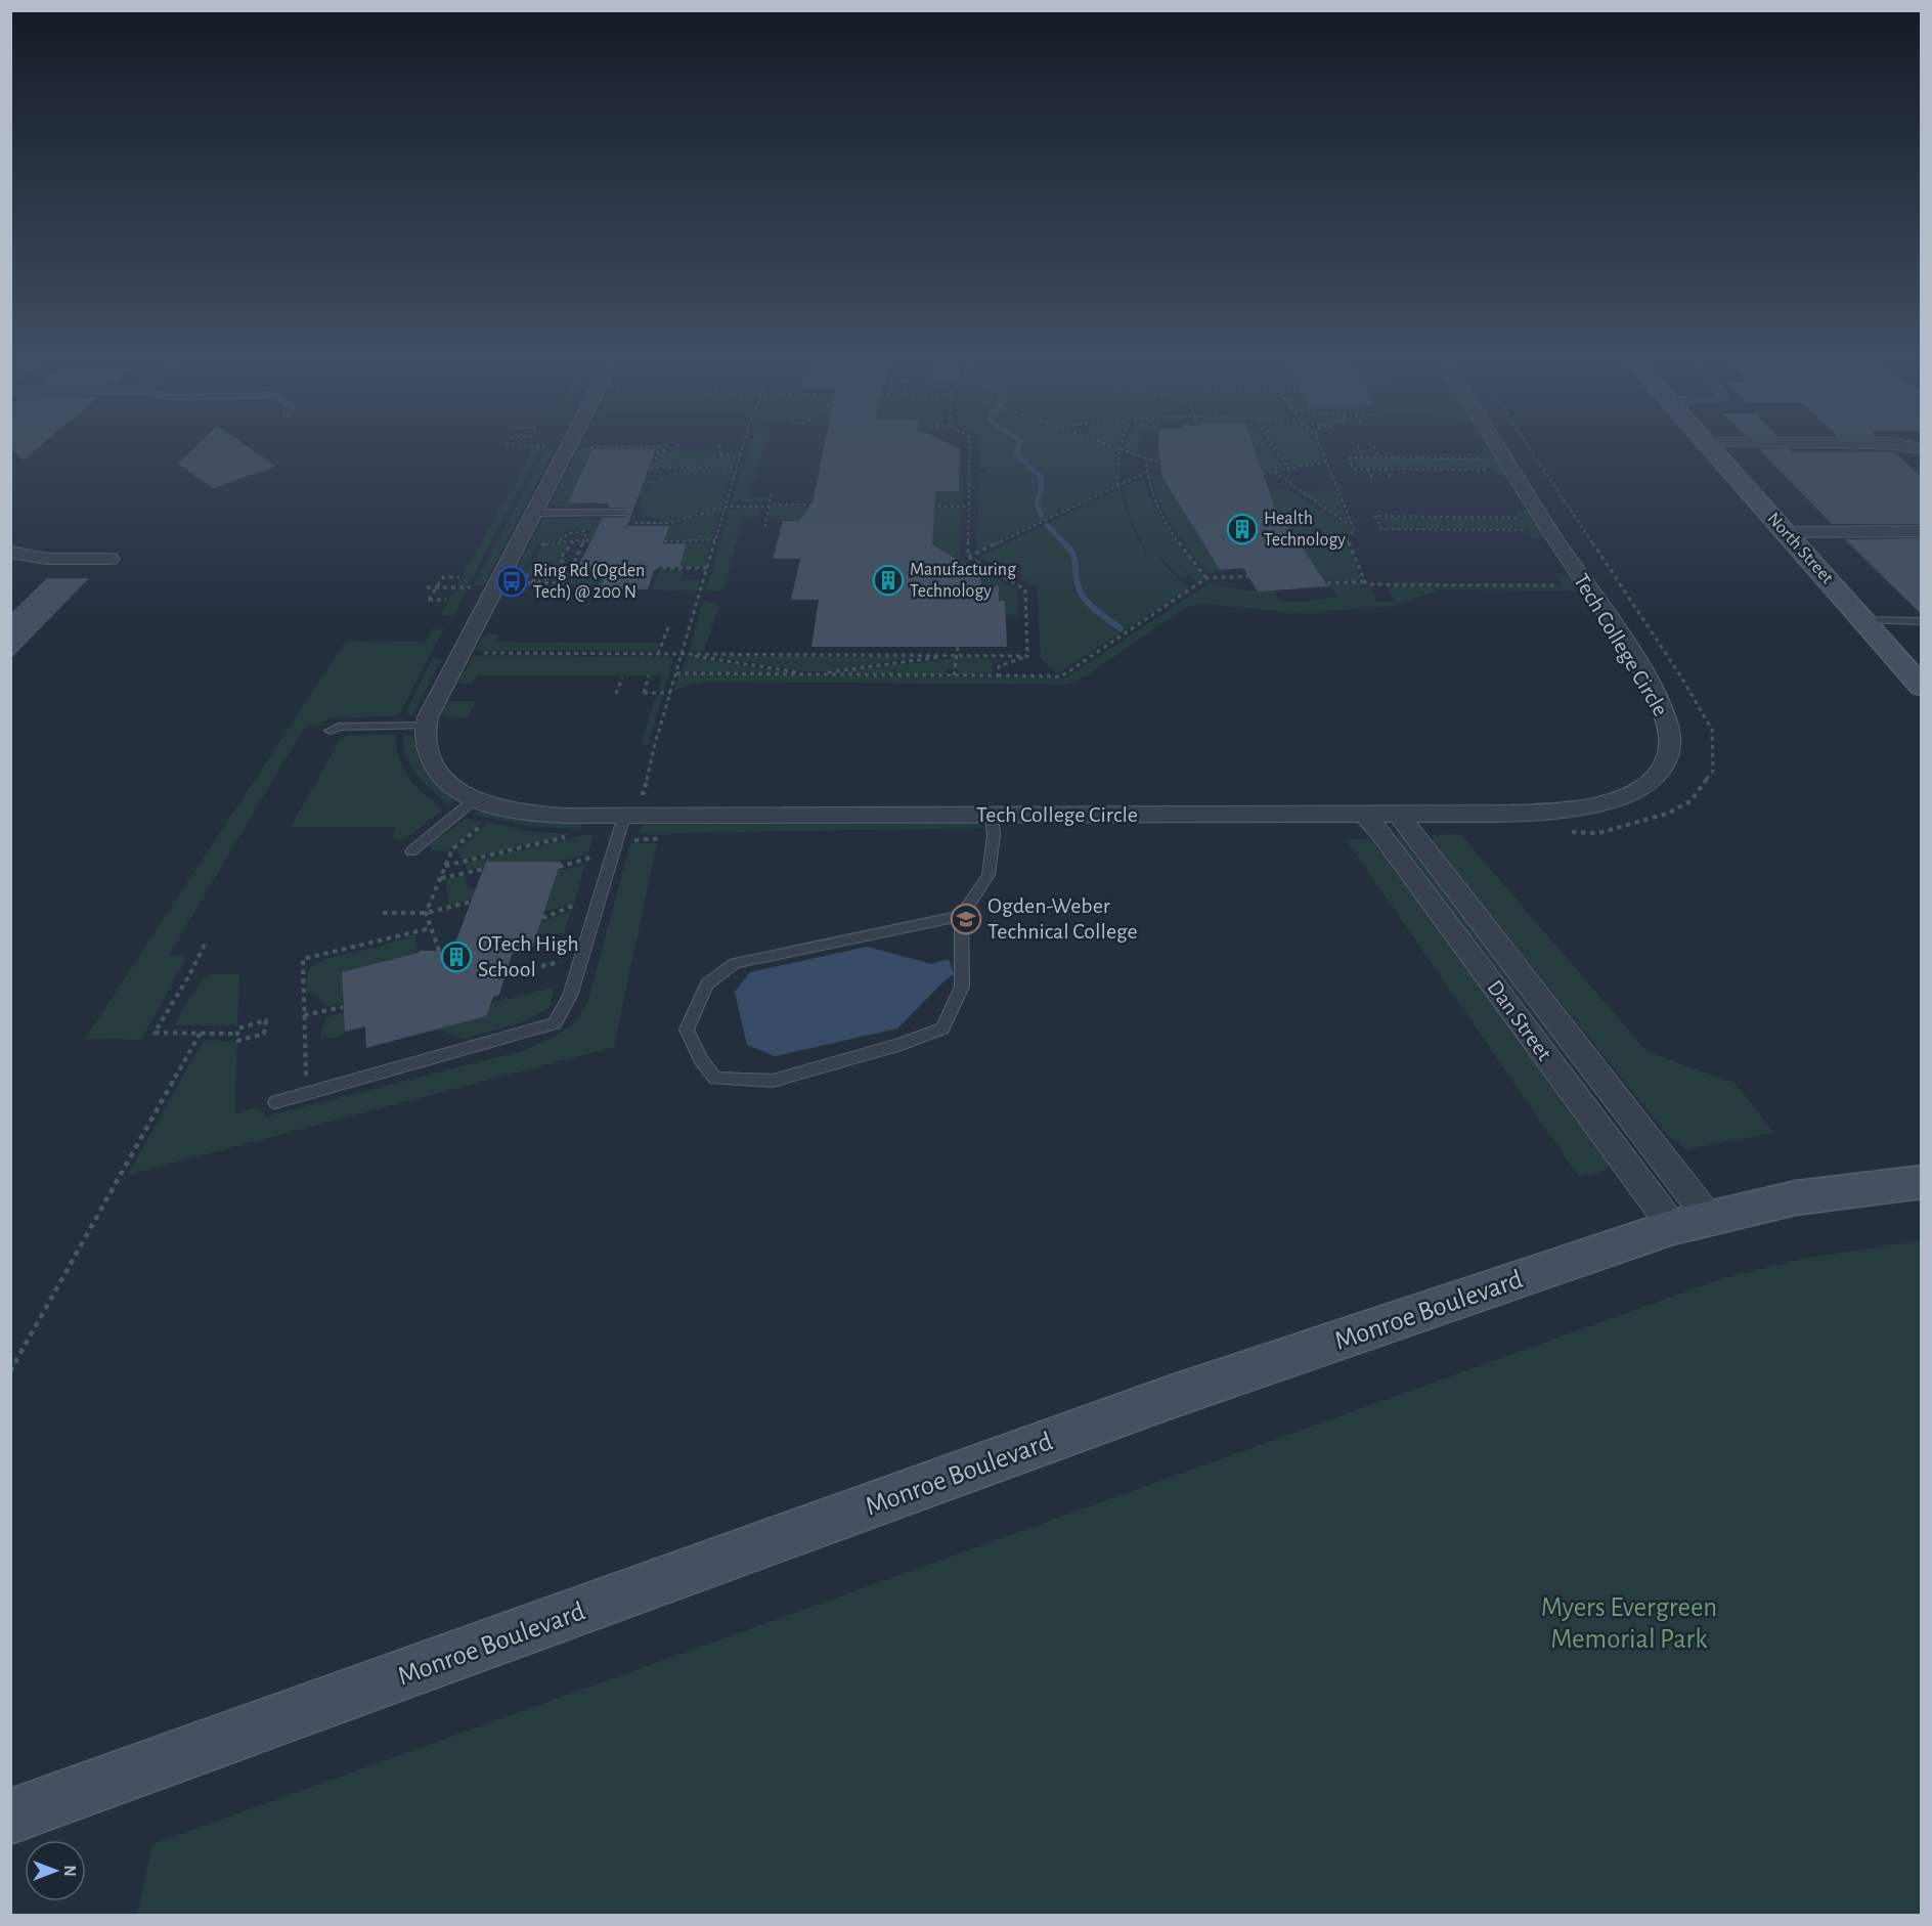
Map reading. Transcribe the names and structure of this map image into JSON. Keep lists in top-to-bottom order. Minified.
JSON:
{"streets":{"main road":["North Street","Monroe Boulevard"],"street":["Tech College Circle","Dan Street"]},"crossings":[["Tech College Circle","Dan Street"],["Dan Street","Monroe Boulevard"]],"parks":["Myers Evergreen Memorial Park"],"places":{"building":["Health Technology","Manufacturing Technology","OTech High School"],"bus stop":["Ring Rd (Ogden Tech) @ 200 N"],"school or university":["Ogden-Weber Technical College"]},"north":"right"}
